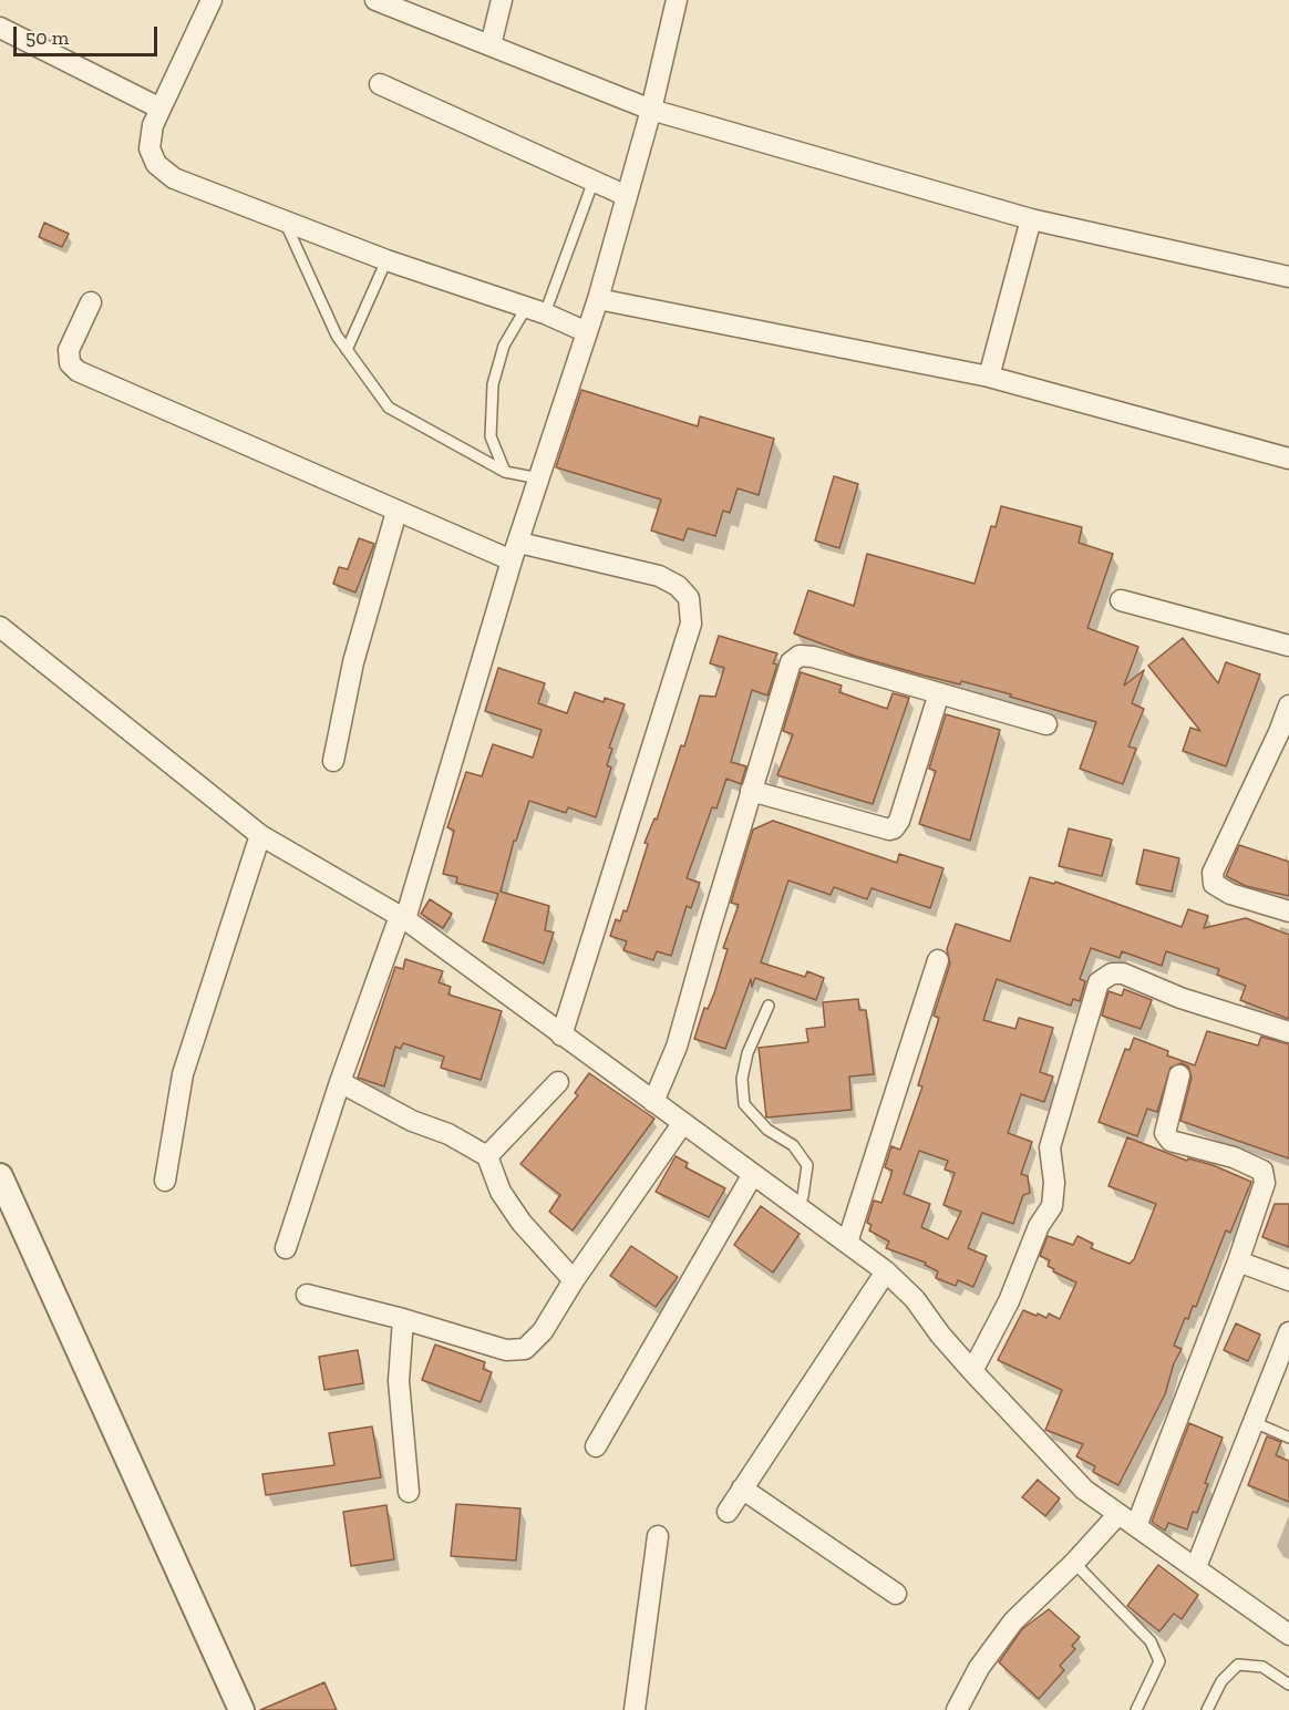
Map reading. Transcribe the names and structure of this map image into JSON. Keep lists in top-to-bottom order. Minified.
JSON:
{"scale_bar":"50 m"}
